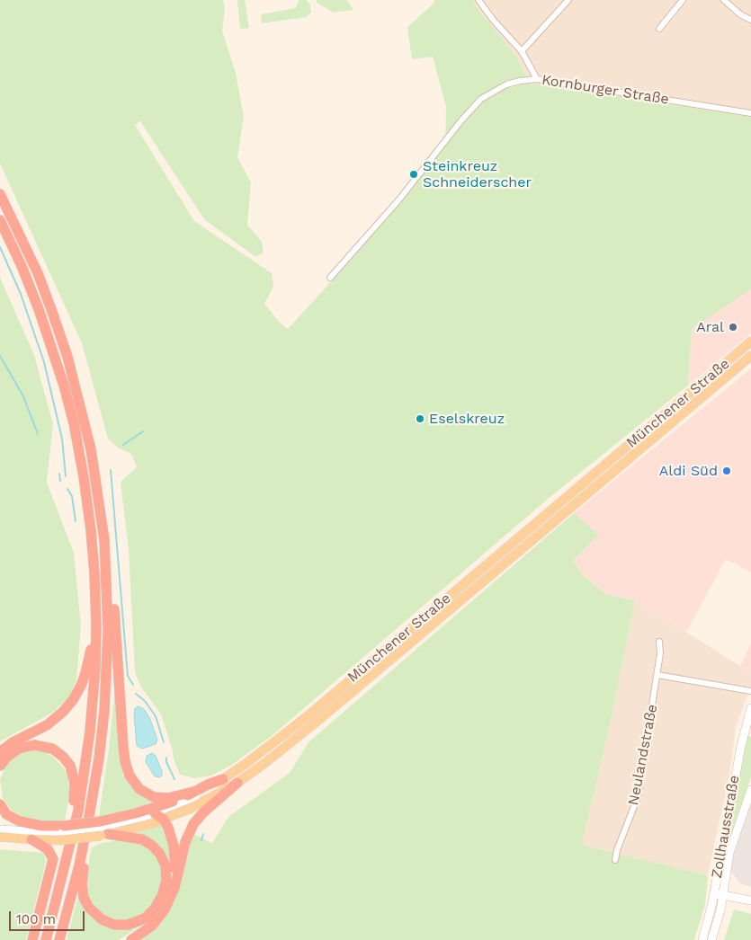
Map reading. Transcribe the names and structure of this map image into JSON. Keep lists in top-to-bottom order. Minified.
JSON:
{"streets":{"main road":["Münchener Straße","Zollhausstraße"],"street":["Kornburger Straße","Neulandstraße"]},"places":["Steinkreuz Schneiderscher","Aral","Eselskreuz","Aldi Süd"],"scale_bar":"100 m"}
